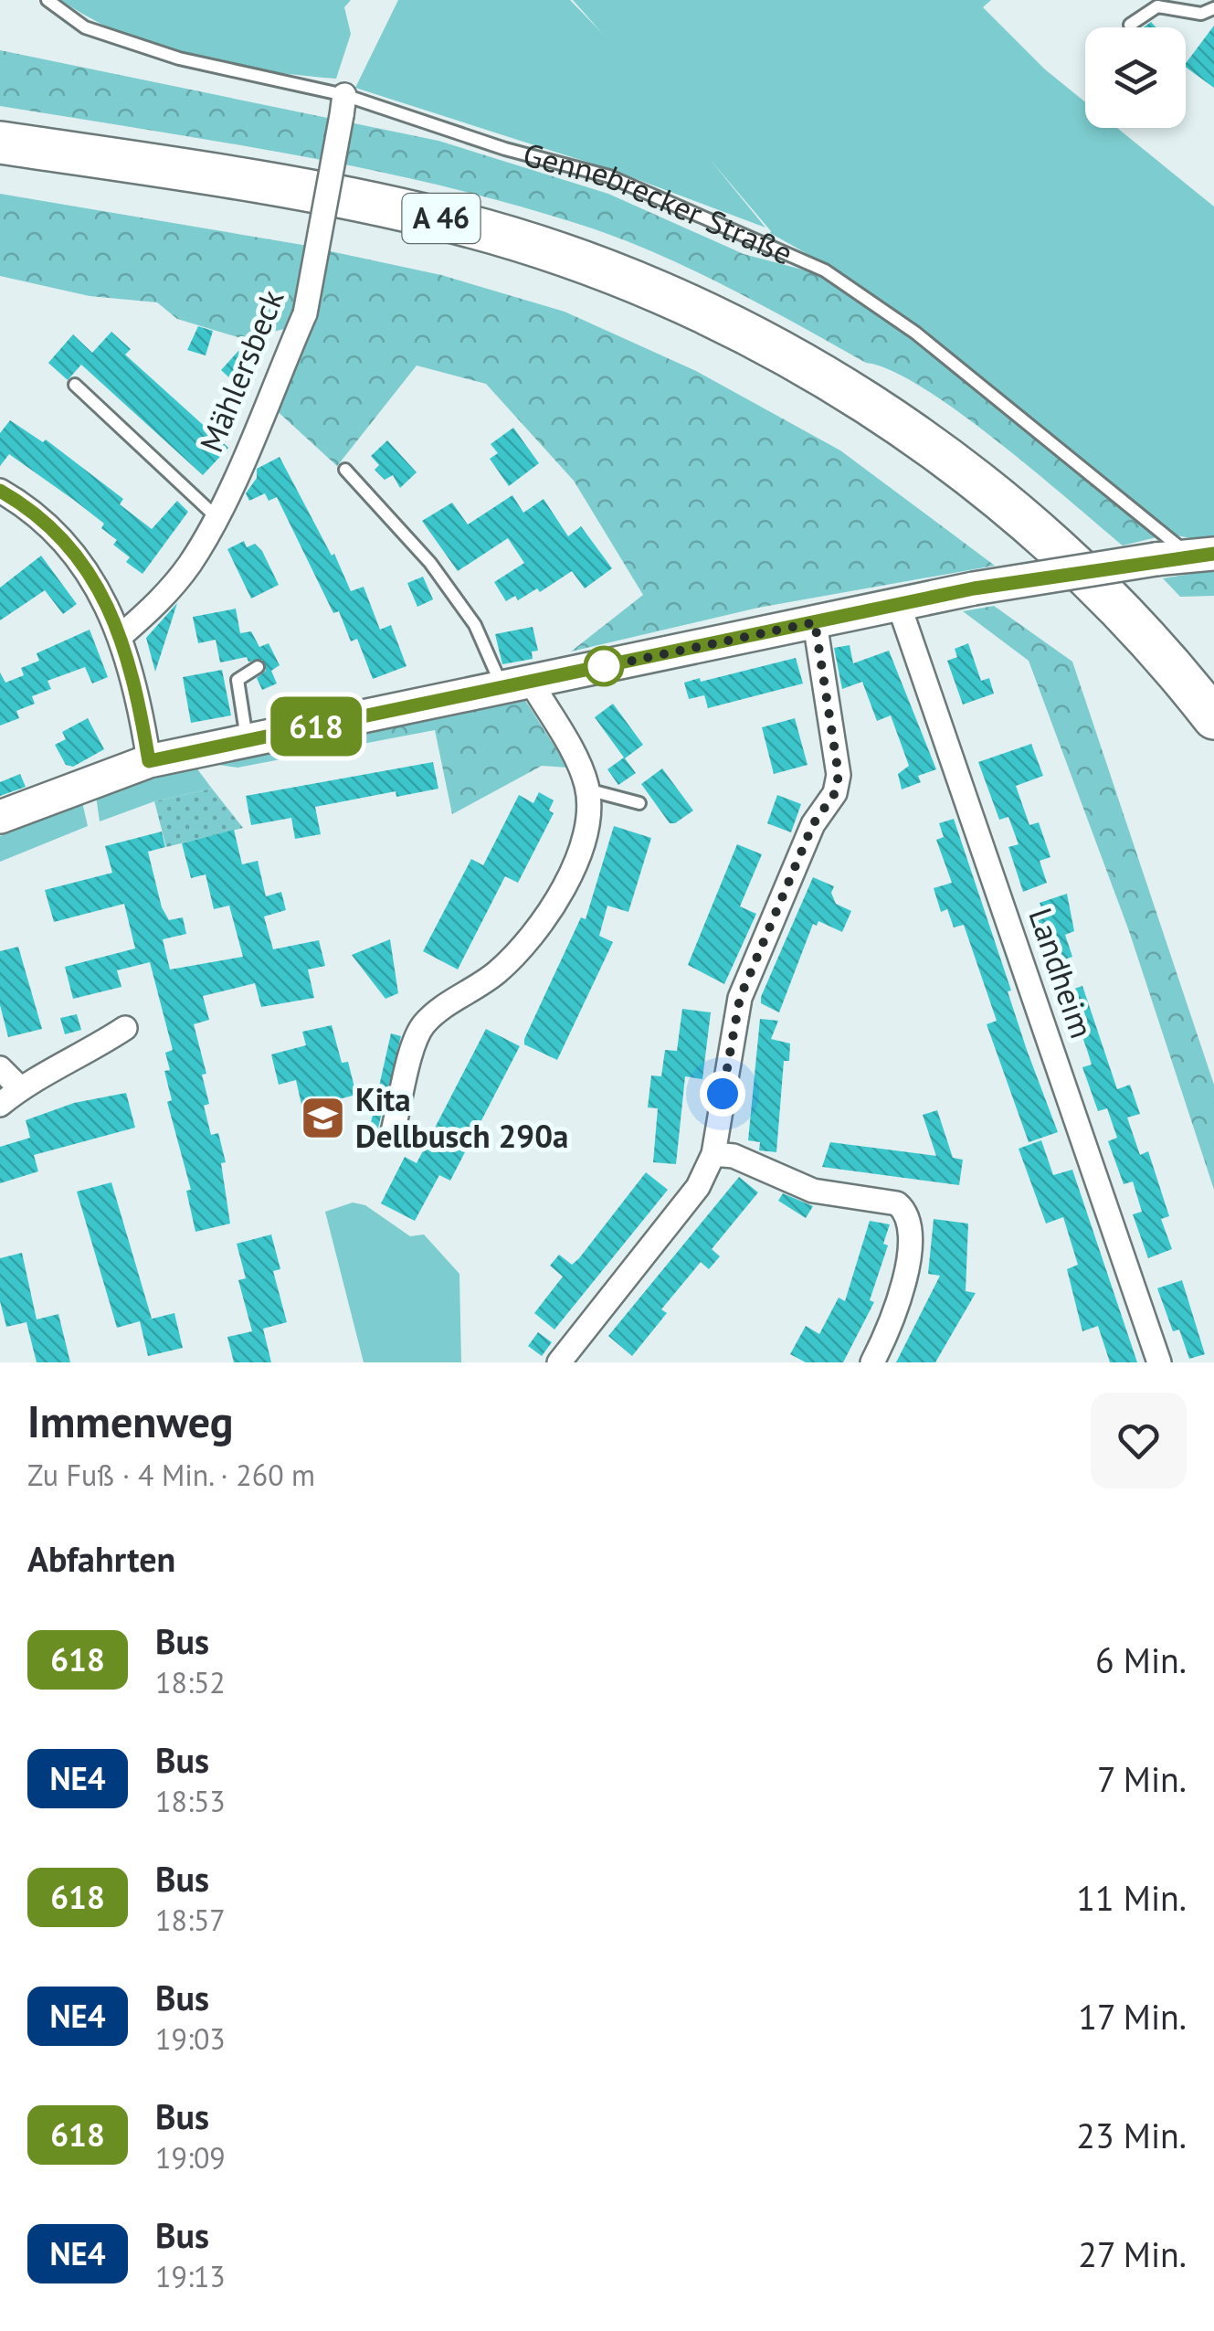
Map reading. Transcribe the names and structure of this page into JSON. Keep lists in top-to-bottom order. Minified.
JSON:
{"streets":{"highway":["A 46"],"main road":["Gennebrecker Straße"],"street":["Mählersbeck","Landheim"]},"crossings":[["Gennebrecker Straße","Mählersbeck"],["Gennebrecker Straße","Landheim"]],"places":{"school or university":["Kita Dellbusch 290a"]},"lines":["bus line 618"],"page":{"on_map":"618","heading":[["Immenweg","Zu Fuß · 4 Min. · 260 m"],"Abfahrten"],"list":[{"mark":"618","name":"Bus","note":"18:52","value":"6 Min."},{"mark":"NE4","name":"Bus","note":"18:53","value":"7 Min."},{"mark":"618","name":"Bus","note":"18:57","value":"11 Min."},{"mark":"NE4","name":"Bus","note":"19:03","value":"17 Min."},{"mark":"618","name":"Bus","note":"19:09","value":"23 Min."},{"mark":"NE4","name":"Bus","note":"19:13","value":"27 Min."}]}}
